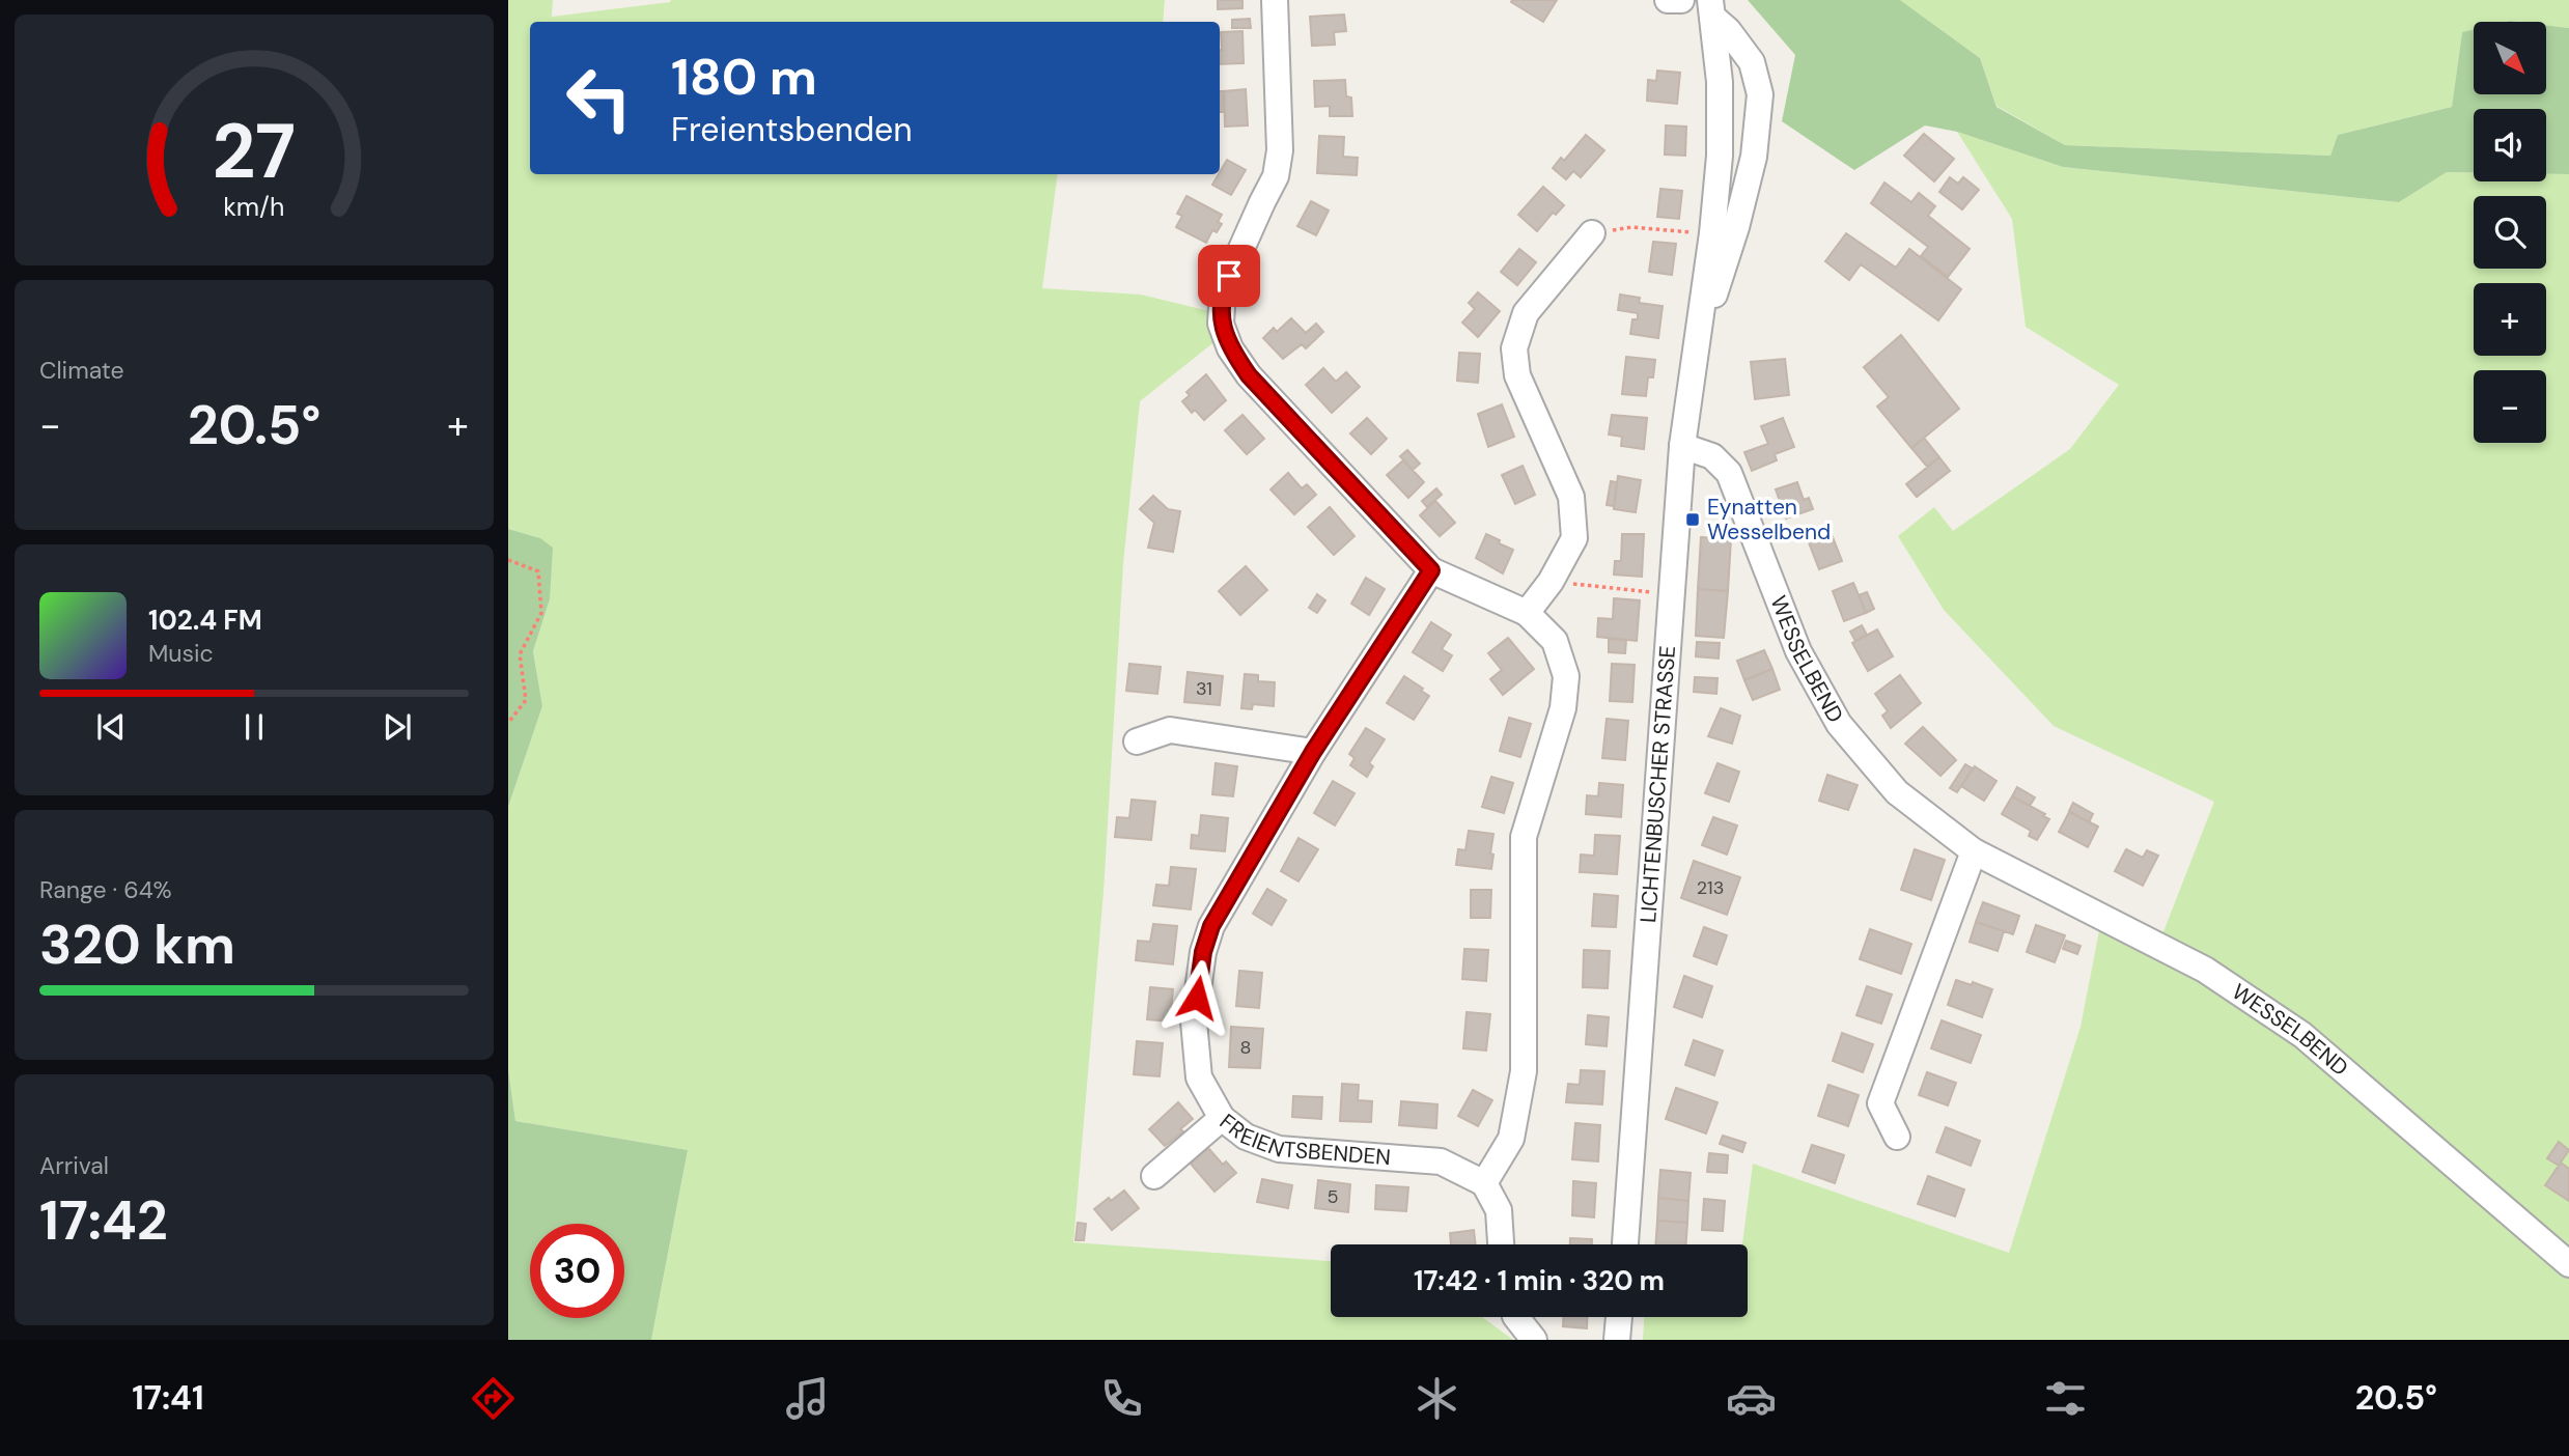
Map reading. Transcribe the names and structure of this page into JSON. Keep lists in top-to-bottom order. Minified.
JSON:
{"streets":{"street":["WESSELBEND","LICHTENBUSCHER STRASSE","FREIENTSBENDEN"]},"crossings":[["WESSELBEND","LICHTENBUSCHER STRASSE"]],"places":{"transit":["Eynatten Wesselbend"]},"house_numbers":["31","213","8","5"],"north":"bottom right","page":{"map_buttons":["+","−"],"turn":["180 m","Freientsbenden"],"tile":["Climate",["Range · 64%","320 km"],["Arrival","17:42"]],"heat":["−","20.5°","+"],"song":["102.4 FM","Music"],"limit":"30","trip":"17:42 · 1 min · 320 m","tabs":["17:41","20.5°"],"gauge":["27","km/h"]}}
